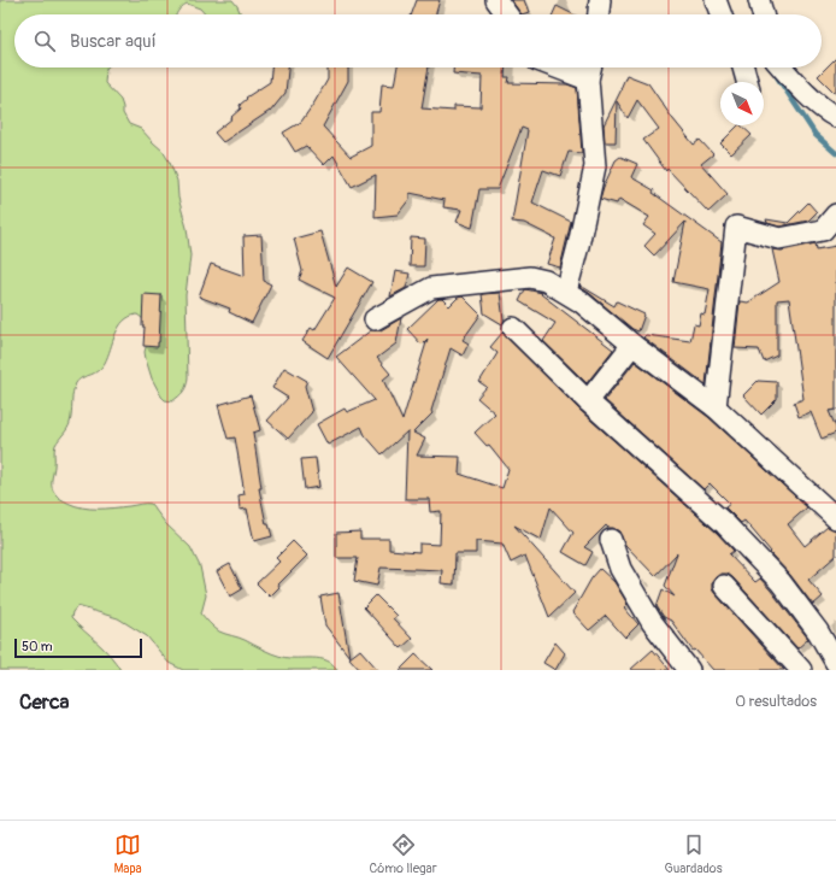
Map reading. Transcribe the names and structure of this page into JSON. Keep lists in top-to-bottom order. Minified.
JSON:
{"scale_bar":"50 m","north":"bottom right","page":{"search":"Buscar aquí","scale":"50 m","heading":["Cerca","0 resultados"],"nav":["Mapa","Cómo llegar","Guardados"]}}
